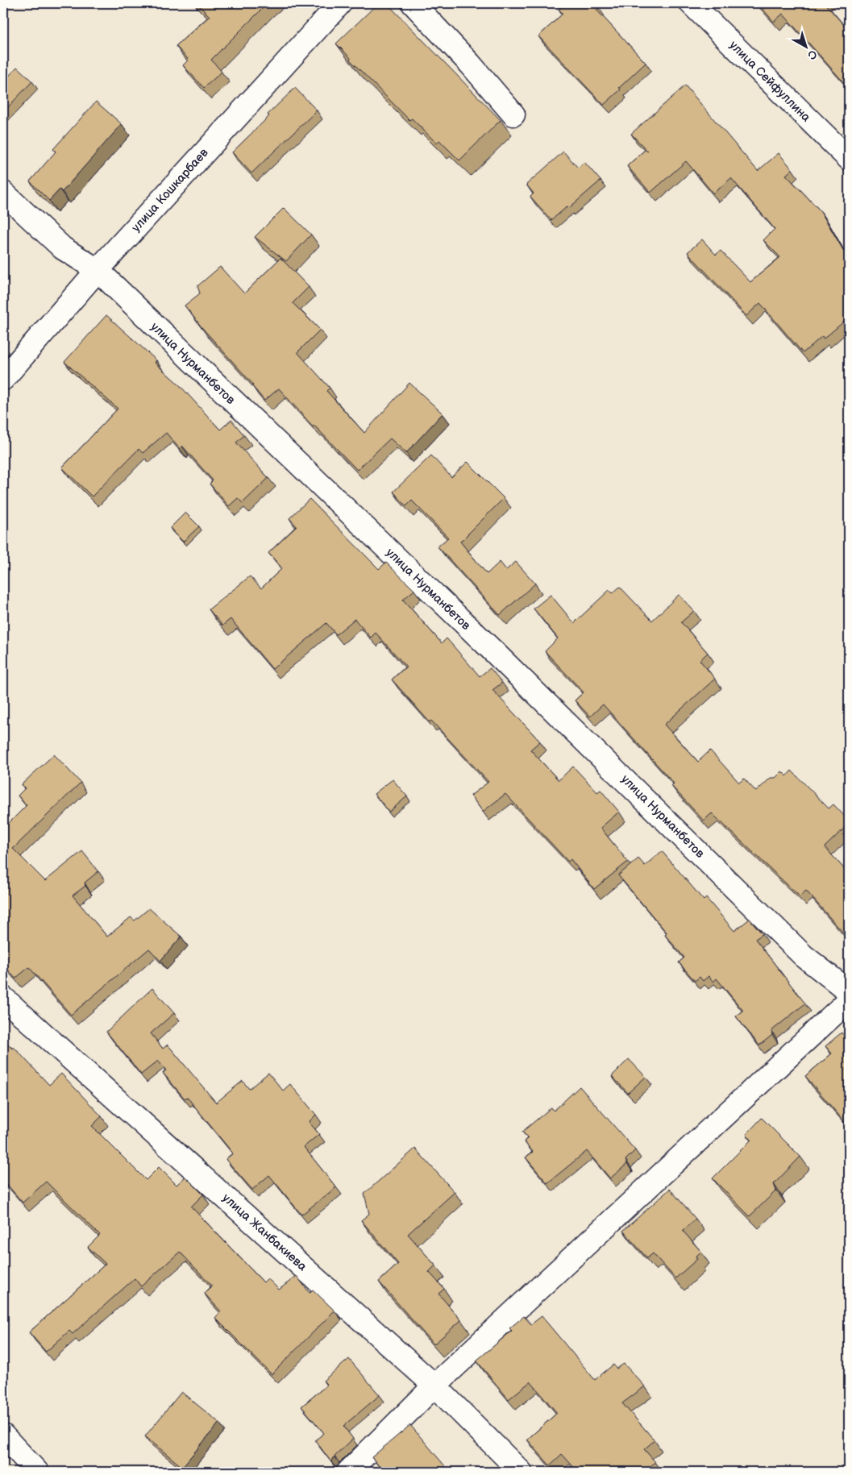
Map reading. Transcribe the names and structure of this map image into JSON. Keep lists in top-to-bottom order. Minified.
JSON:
{"streets":{"street":["улица Сейфуллина","улица Кошкарбаев","улица Нурманбетов","улица Жанбакиева"]},"crossings":[["улица Кошкарбаев","улица Нурманбетов"]],"north":"bottom right"}
